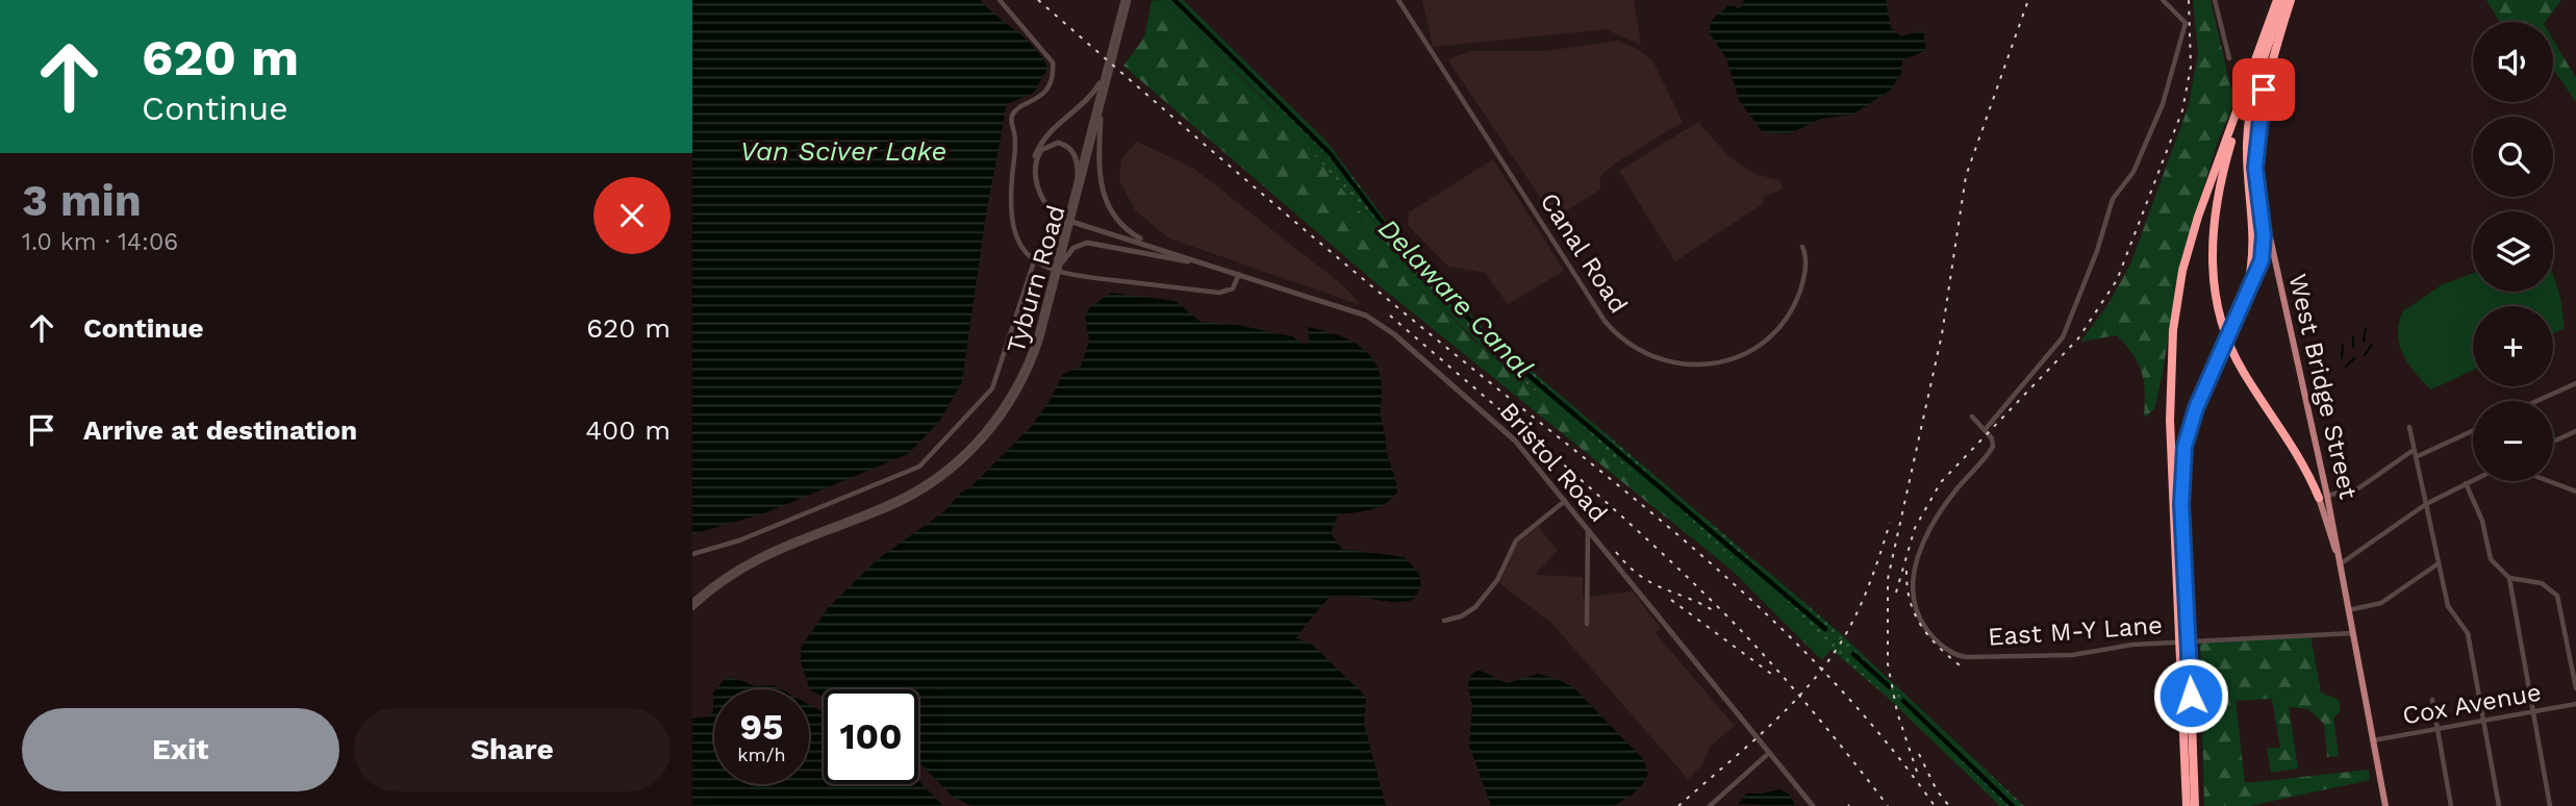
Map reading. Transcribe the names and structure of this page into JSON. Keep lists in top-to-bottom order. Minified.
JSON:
{"streets":{"main road":["Tyburn Road","West Bridge Street","Bristol Road"],"street":["Canal Road","East M-Y Lane","Cox Avenue"]},"crossings":[["West Bridge Street","East M-Y Lane"],["West Bridge Street","Cox Avenue"]],"water":["Van Sciver Lake","Delaware Canal"],"page":{"turn":["620 m","Continue"],"map_buttons":["+","−"],"heading":["3 min","1.0 km · 14:06"],"list":[{"name":"Continue","value":"620 m"},{"name":"Arrive at destination","value":"400 m"}],"speed":"95 km/h","limit":"100","buttons":["Exit","Share"]}}
